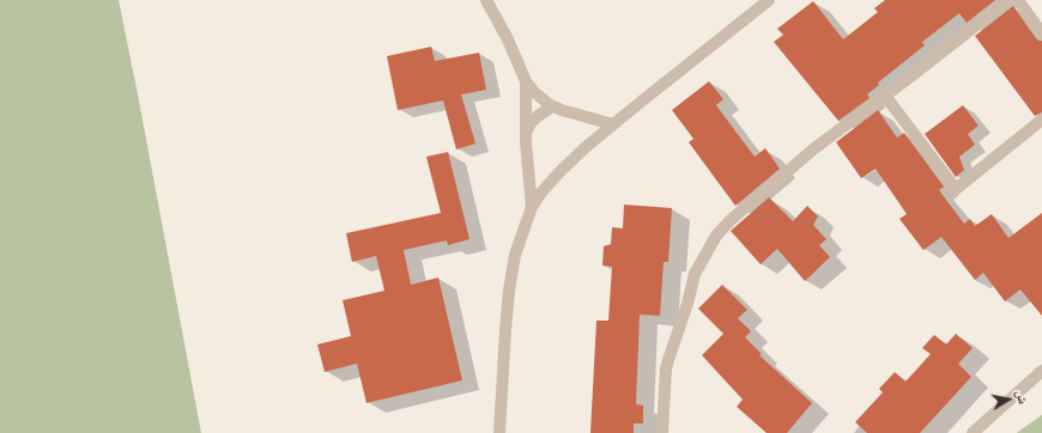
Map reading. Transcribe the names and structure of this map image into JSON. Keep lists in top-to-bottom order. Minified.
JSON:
{"north":"right"}
